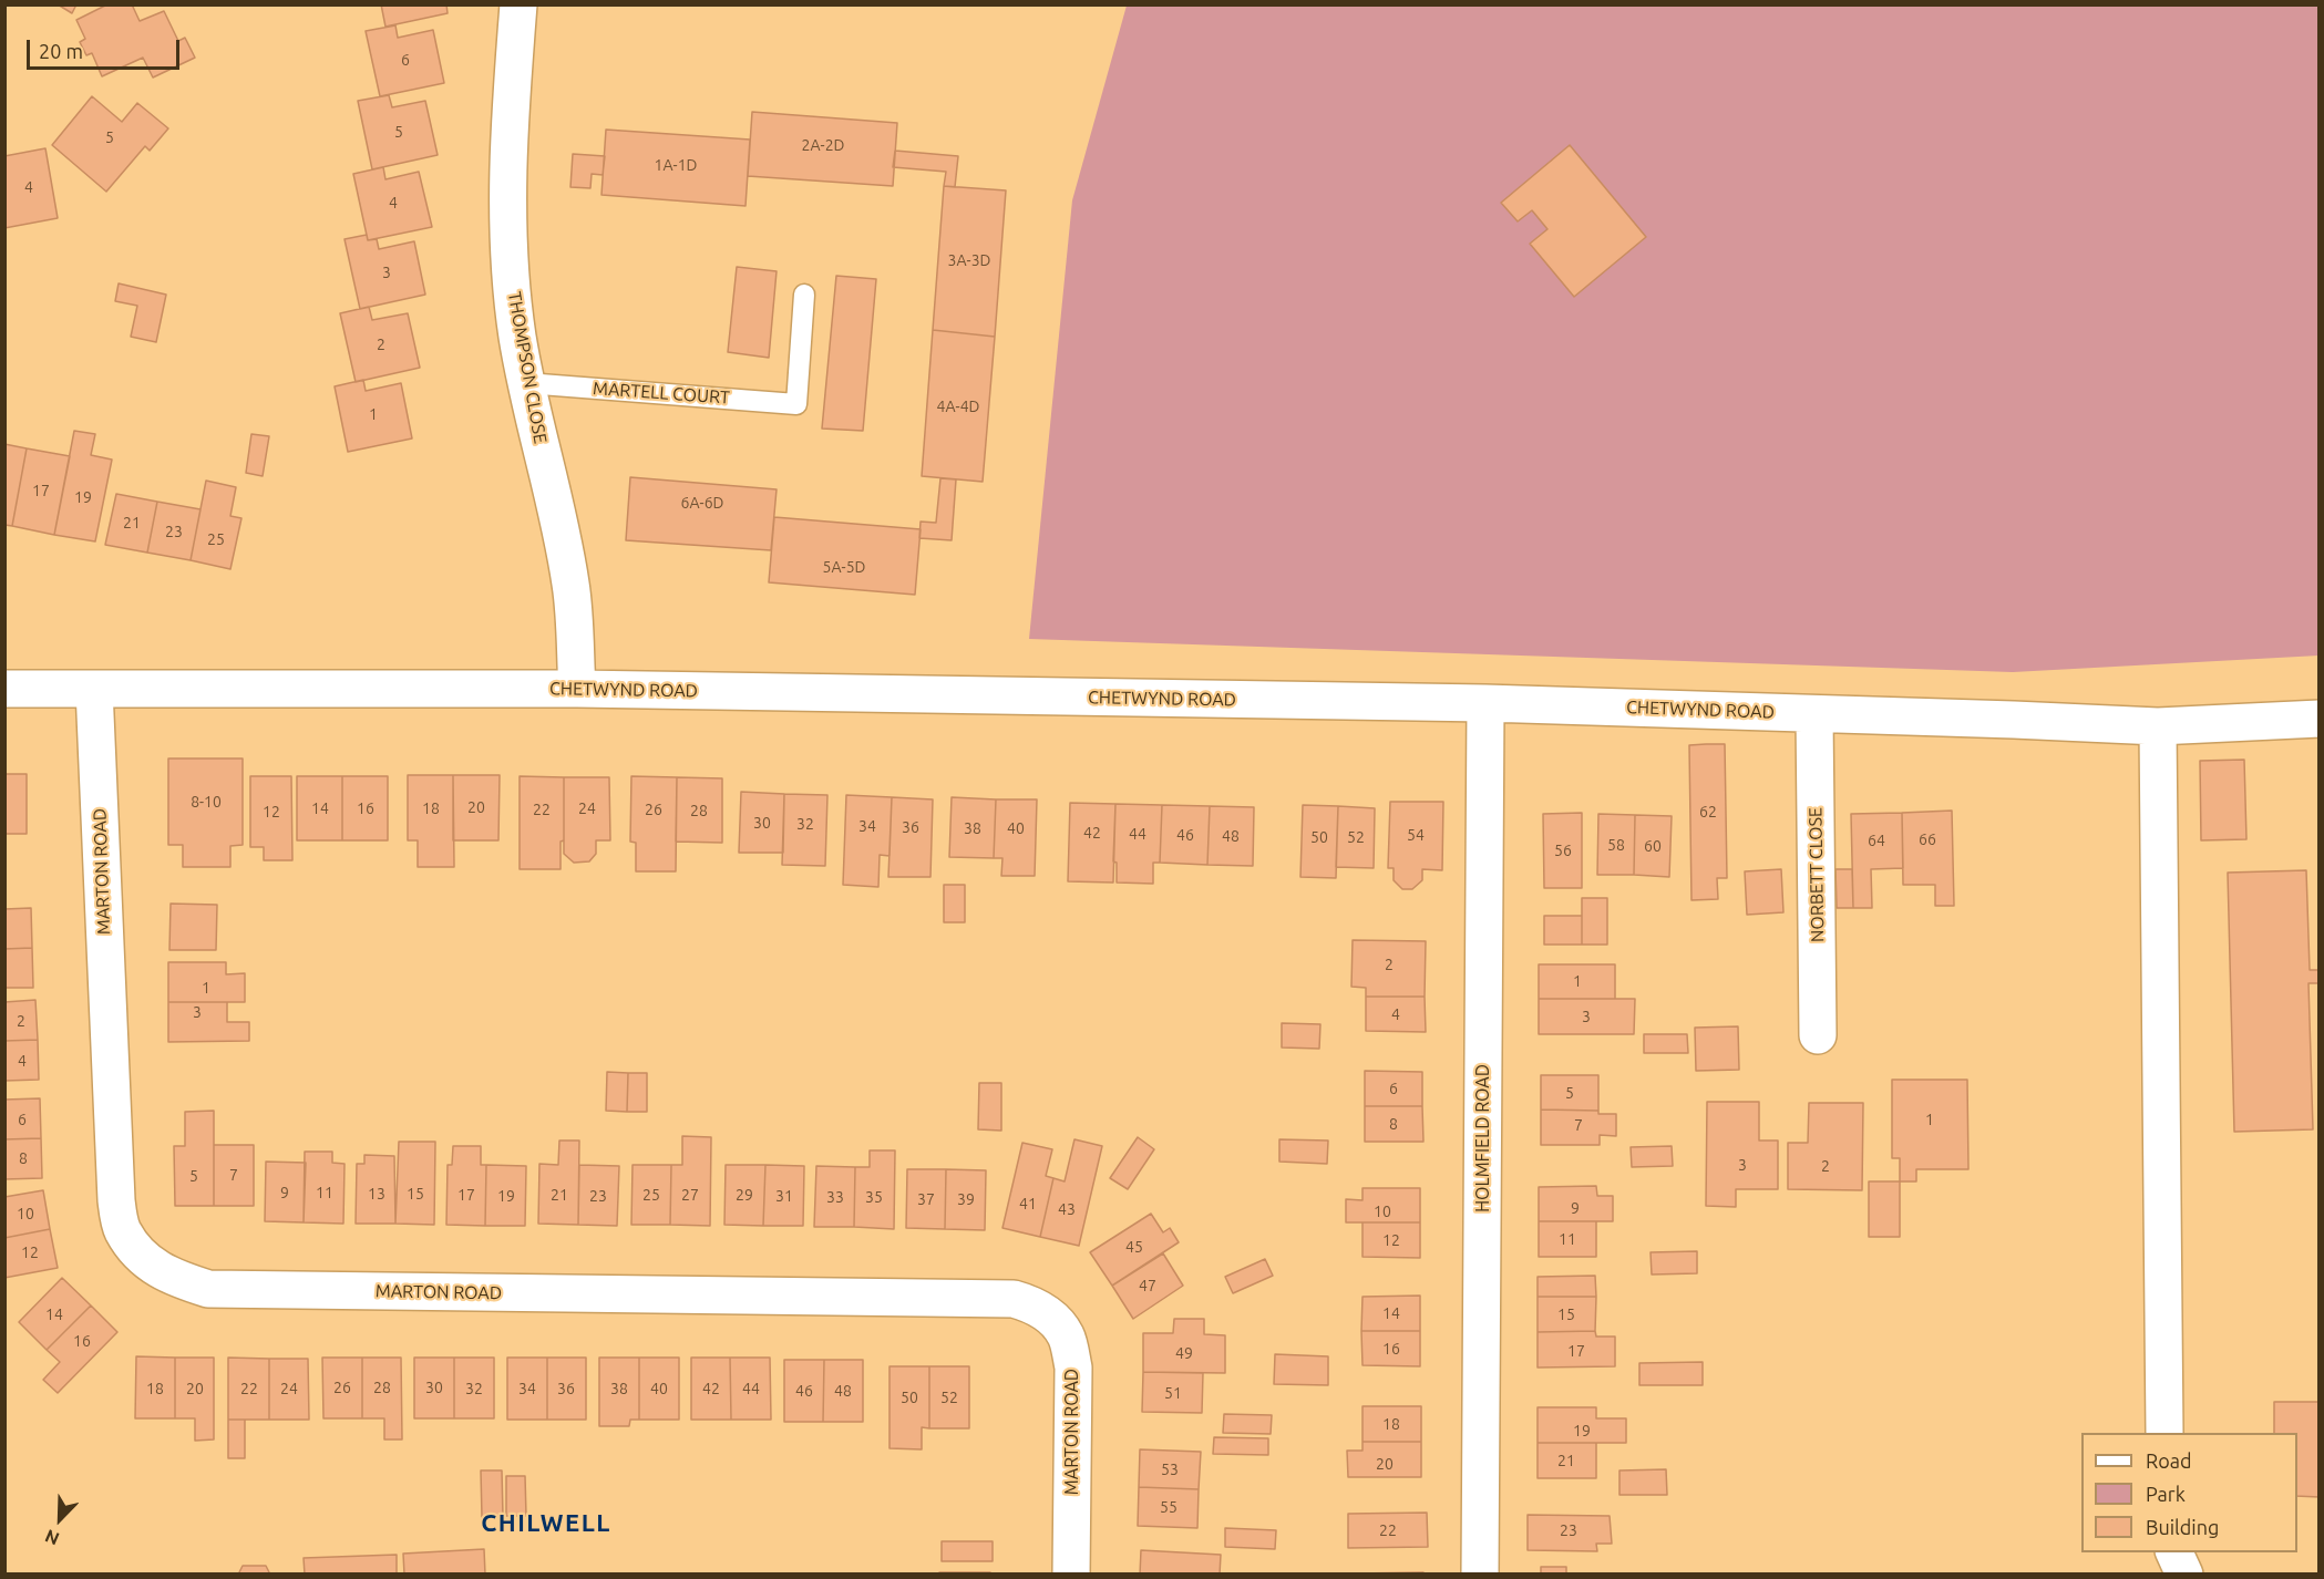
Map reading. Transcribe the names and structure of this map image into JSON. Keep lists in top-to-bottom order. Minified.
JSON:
{"streets":{"street":["THOMPSON CLOSE","CHETWYND ROAD","MARTON ROAD","NORBETT CLOSE","HOLMFIELD ROAD"],"lane":["MARTELL COURT"]},"crossings":[["THOMPSON CLOSE","MARTELL COURT"],["THOMPSON CLOSE","CHETWYND ROAD"],["CHETWYND ROAD","MARTON ROAD"],["CHETWYND ROAD","NORBETT CLOSE"],["CHETWYND ROAD","HOLMFIELD ROAD"]],"districts":["CHILWELL"],"house_numbers":["6","5","5","2A-2D","1A-1D","4","4","3A-3D","3","2","4A-4D","1","17","19","6A-6D","21","23","25","5A-5D","8-10","20","14","16","18","24","22","26","28","12","62","30","32","34","36","38","40","42","44","46","54","48","50","52","66","64","58","60","56","2","1","1","3","4","3","2","4","6","5","6","1","8","7","8","3","2","7","5","9","11","13","15","17","21","25","27","29","19","23","31","33","35","37","39","41","9","43","10","10","11","12","45","12","47","14","14","15","16","16","17","49","26","28","30","18","20","22","24","32","34","36","38","40","42","44","46","48","51","50","52","18","19","21","20","53","55","22","23"],"legend":["Road","Park","Building"],"scale_bar":"20 m","north":"bottom left"}
